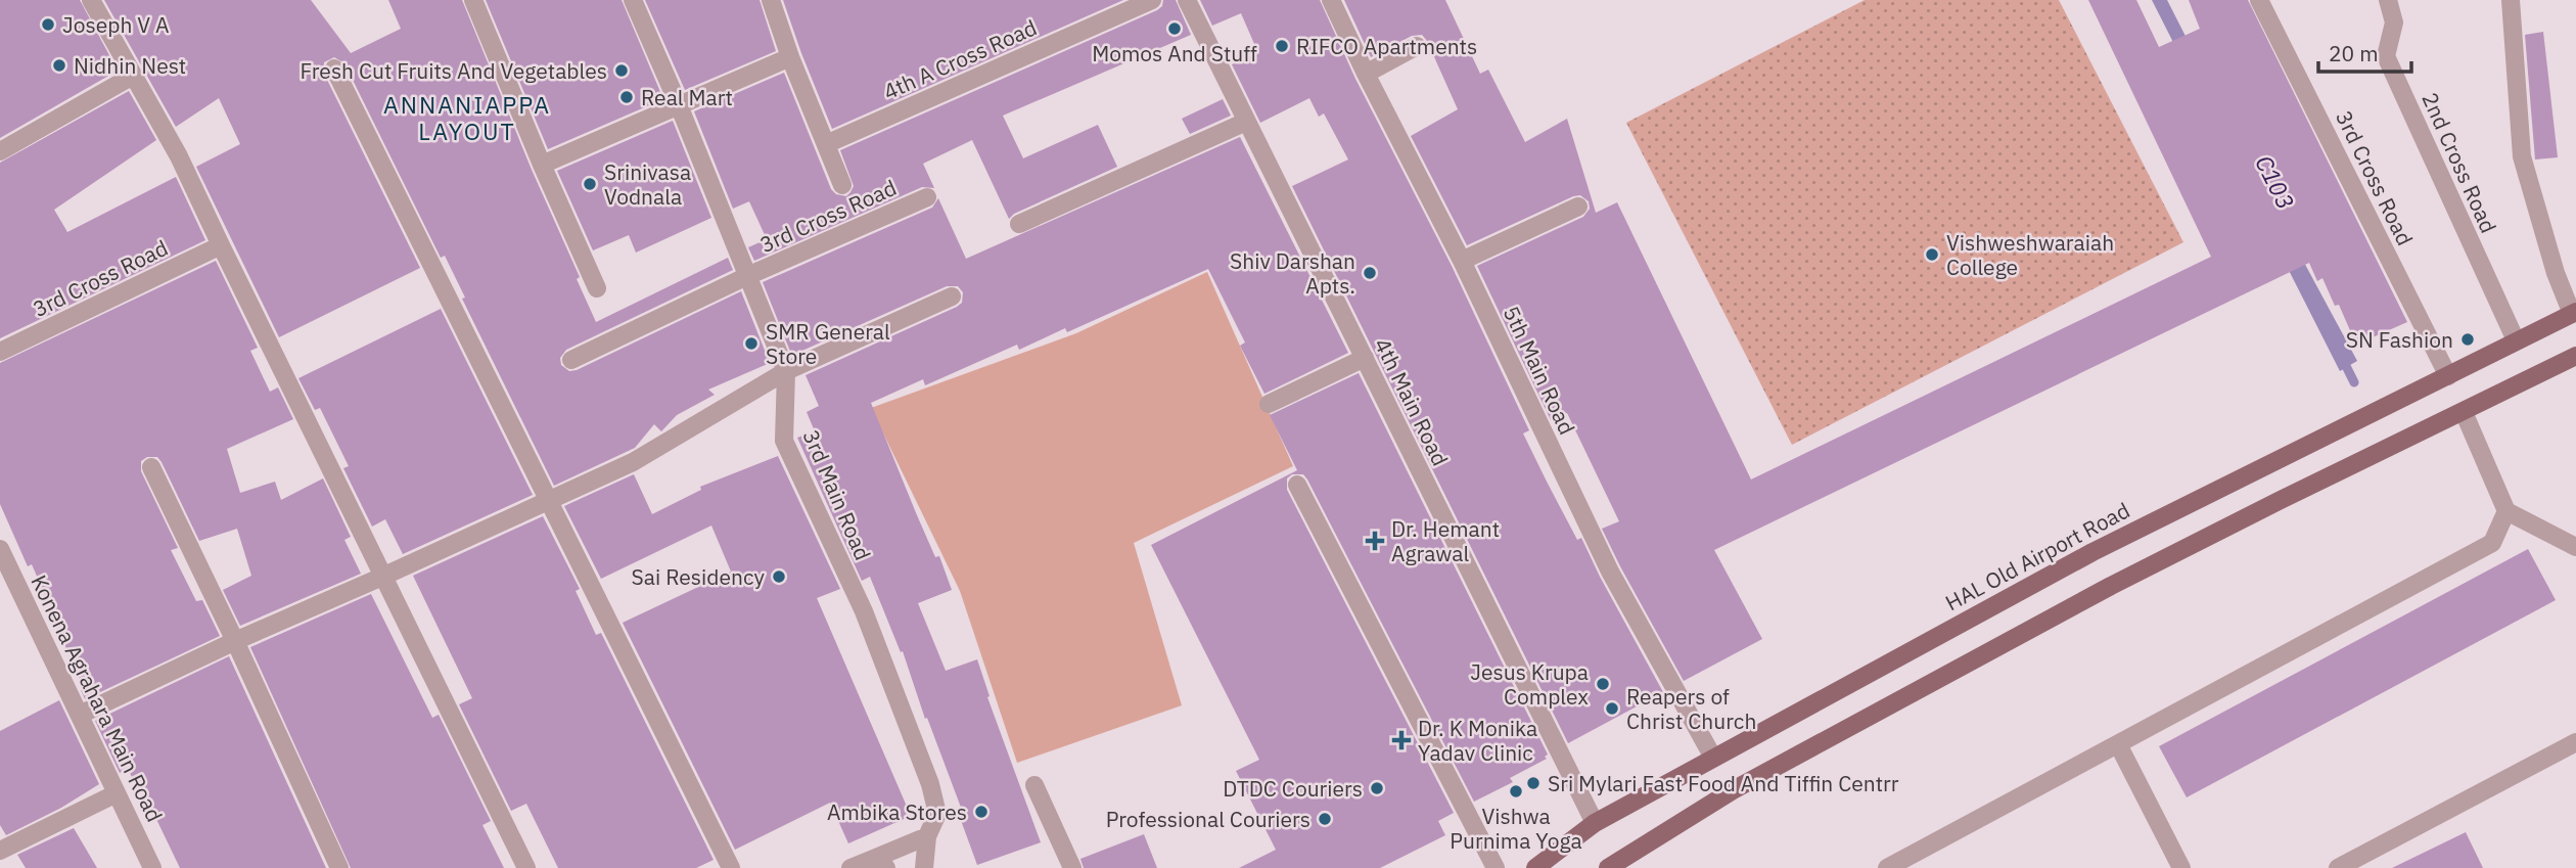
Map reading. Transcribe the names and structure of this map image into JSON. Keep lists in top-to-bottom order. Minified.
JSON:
{"streets":{"main road":["HAL Old Airport Road"],"street":["4th A Cross Road","2nd Cross Road","3rd Cross Road","5th Main Road","4th Main Road","3rd Main Road","Konena Agrahara Main Road"]},"crossings":[["2nd Cross Road","HAL Old Airport Road"],["3rd Cross Road","3rd Main Road"],["3rd Cross Road","HAL Old Airport Road"],["5th Main Road","HAL Old Airport Road"],["4th Main Road","HAL Old Airport Road"]],"districts":["ANNANIAPPA LAYOUT"],"water":["C103"],"places":{"other":["Joseph V A","Momos And Stuff","RIFCO Apartments","Nidhin Nest","Fresh Cut Fruits And Vegetables","Real Mart","Srinivasa Vodnala","Vishweshwaraiah College","Shiv Darshan Apts.","SN Fashion","SMR General Store","Sai Residency","Jesus Krupa Complex","Reapers of Christ Church","Sri Mylari Fast Food And Tiffin Centrr","DTDC Couriers","Vishwa Purnima Yoga","Ambika Stores","Professional Couriers"],"health":["Dr. Hemant Agrawal","Dr. K Monika Yadav Clinic"]},"scale_bar":"20 m"}
